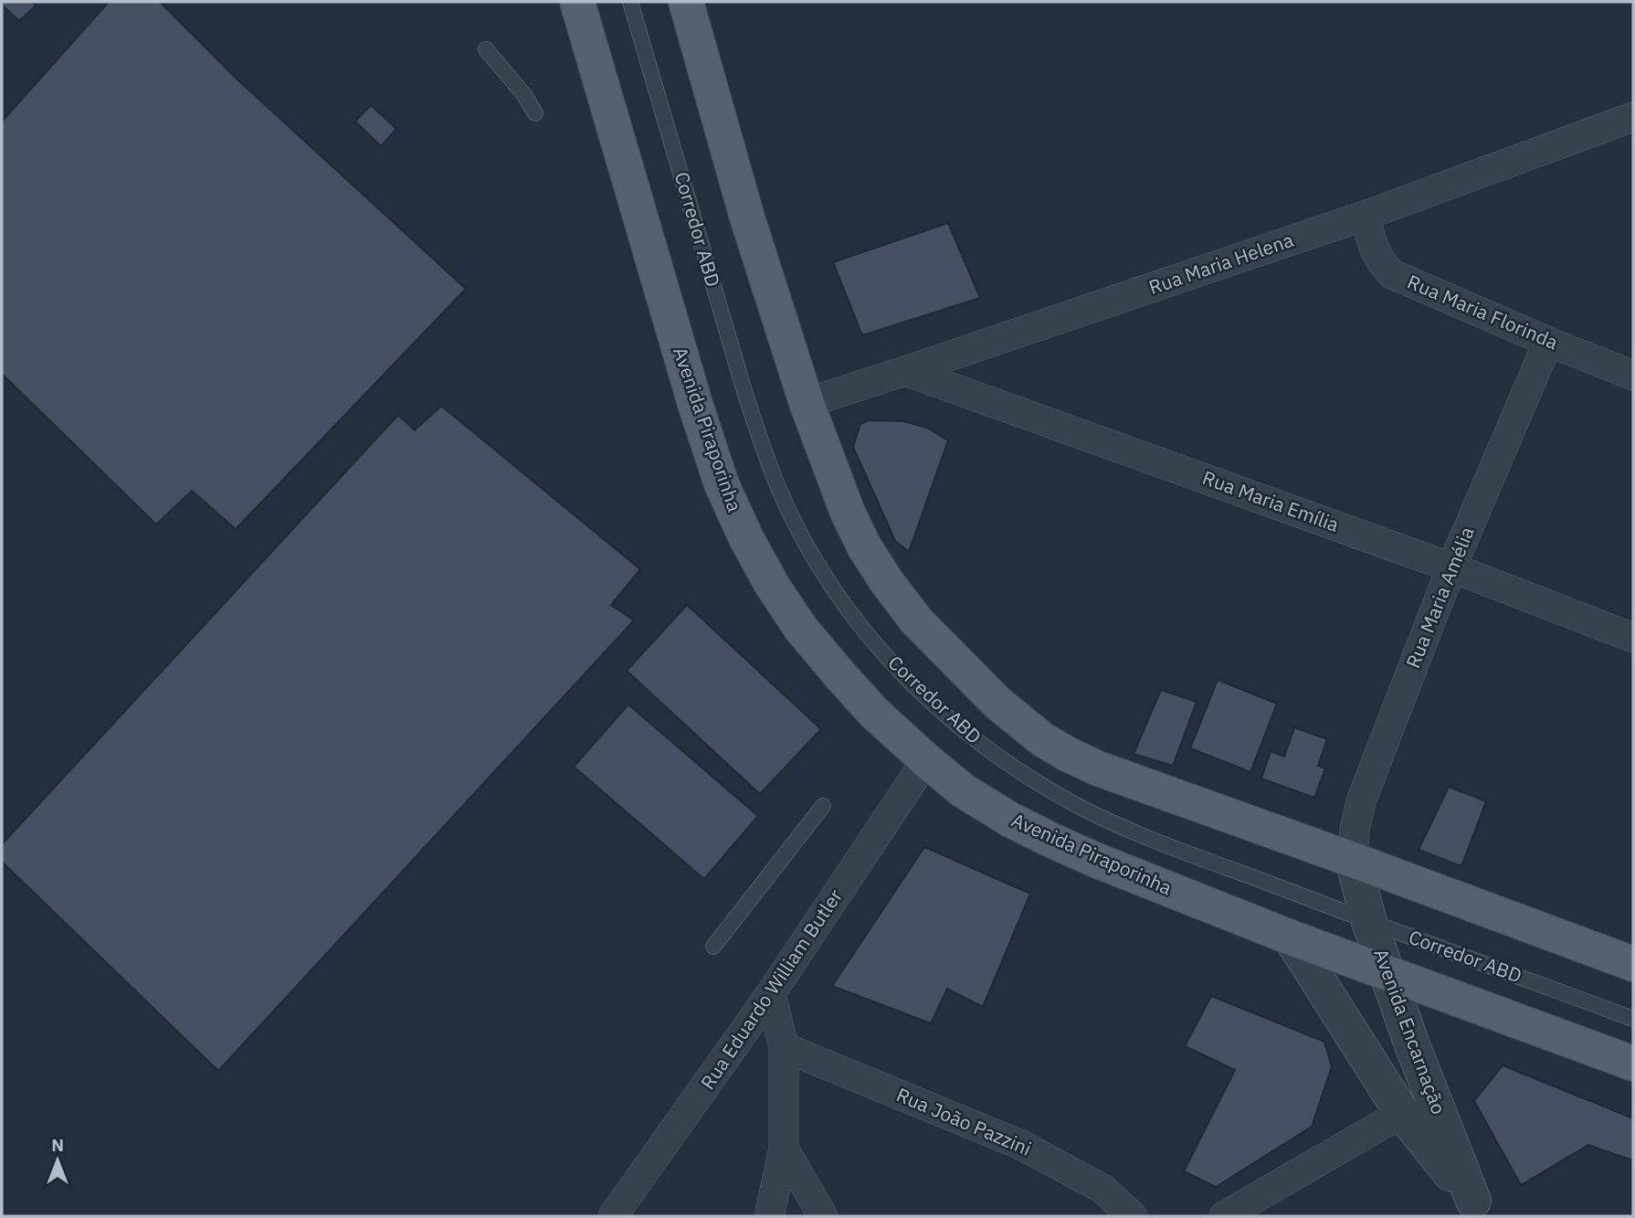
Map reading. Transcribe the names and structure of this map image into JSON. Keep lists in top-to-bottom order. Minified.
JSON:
{"streets":{"main road":["Avenida Piraporinha"],"street":["Rua Maria Helena","Rua Maria Florinda","Rua Maria Emília","Rua Maria Amélia","Rua Eduardo William Butler","Avenida Encarnação","Rua João Pazzini"],"lane":["Corredor ABD"]},"crossings":[["Corredor ABD","Avenida Encarnação"],["Rua Maria Helena","Rua Maria Florinda"],["Rua Maria Helena","Rua Maria Emília"],["Rua Maria Florinda","Rua Maria Amélia"],["Avenida Piraporinha","Rua Eduardo William Butler"],["Avenida Piraporinha","Avenida Encarnação"],["Rua Maria Emília","Rua Maria Amélia"],["Rua Maria Amélia","Avenida Encarnação"]],"north":"top"}
